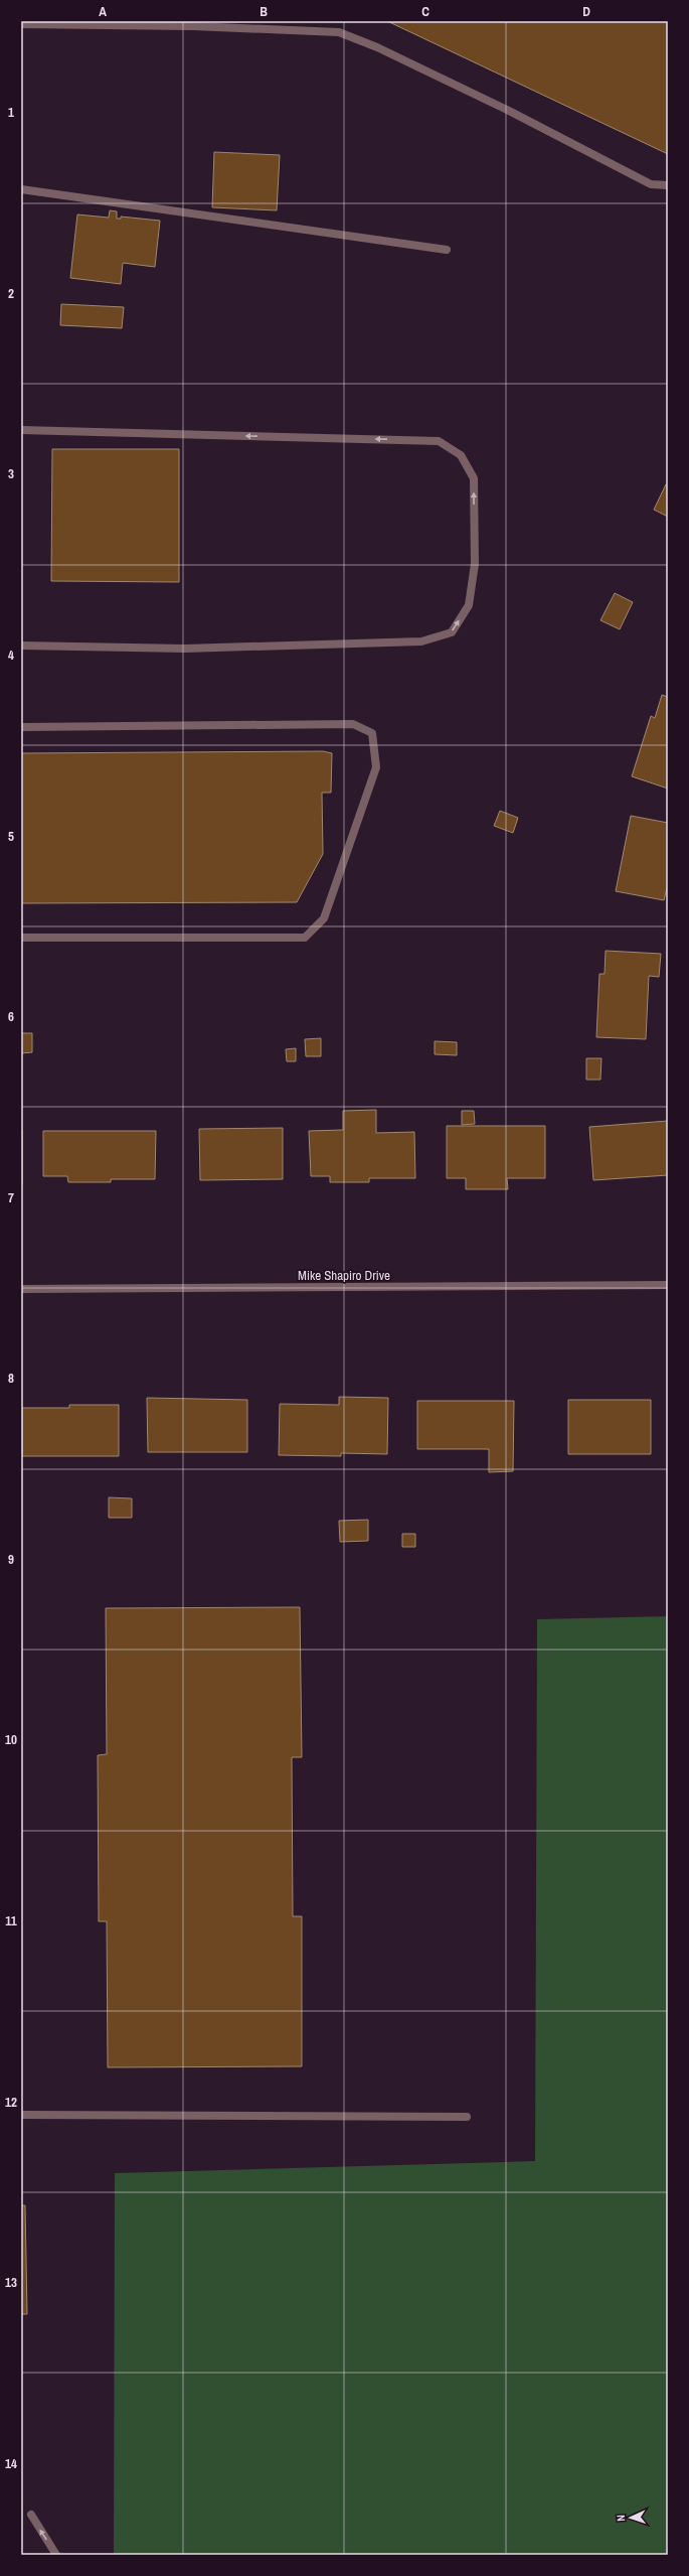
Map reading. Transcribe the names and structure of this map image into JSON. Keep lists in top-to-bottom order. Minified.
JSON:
{"streets":{"street":["Mike Shapiro Drive"]},"north":"left","grid":{"columns":["A","B","C","D"],"rows":["1","2","3","4","5","6","7","8","9","10","11","12","13","14"]}}
